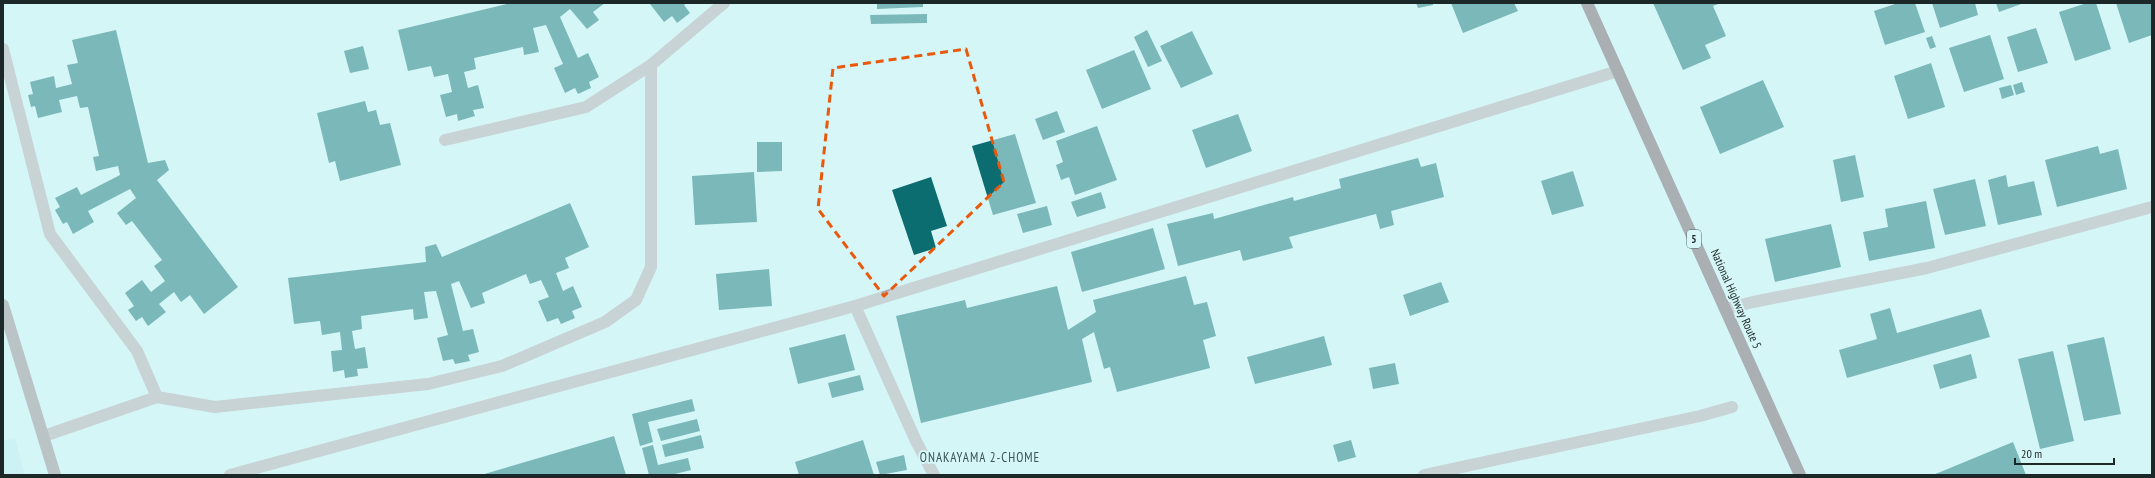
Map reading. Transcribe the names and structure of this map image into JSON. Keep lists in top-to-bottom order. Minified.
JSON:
{"streets":{"highway":["5","National Highway Route 5"]},"districts":["ONAKAYAMA 2-CHOME"],"scale_bar":"20 m"}
